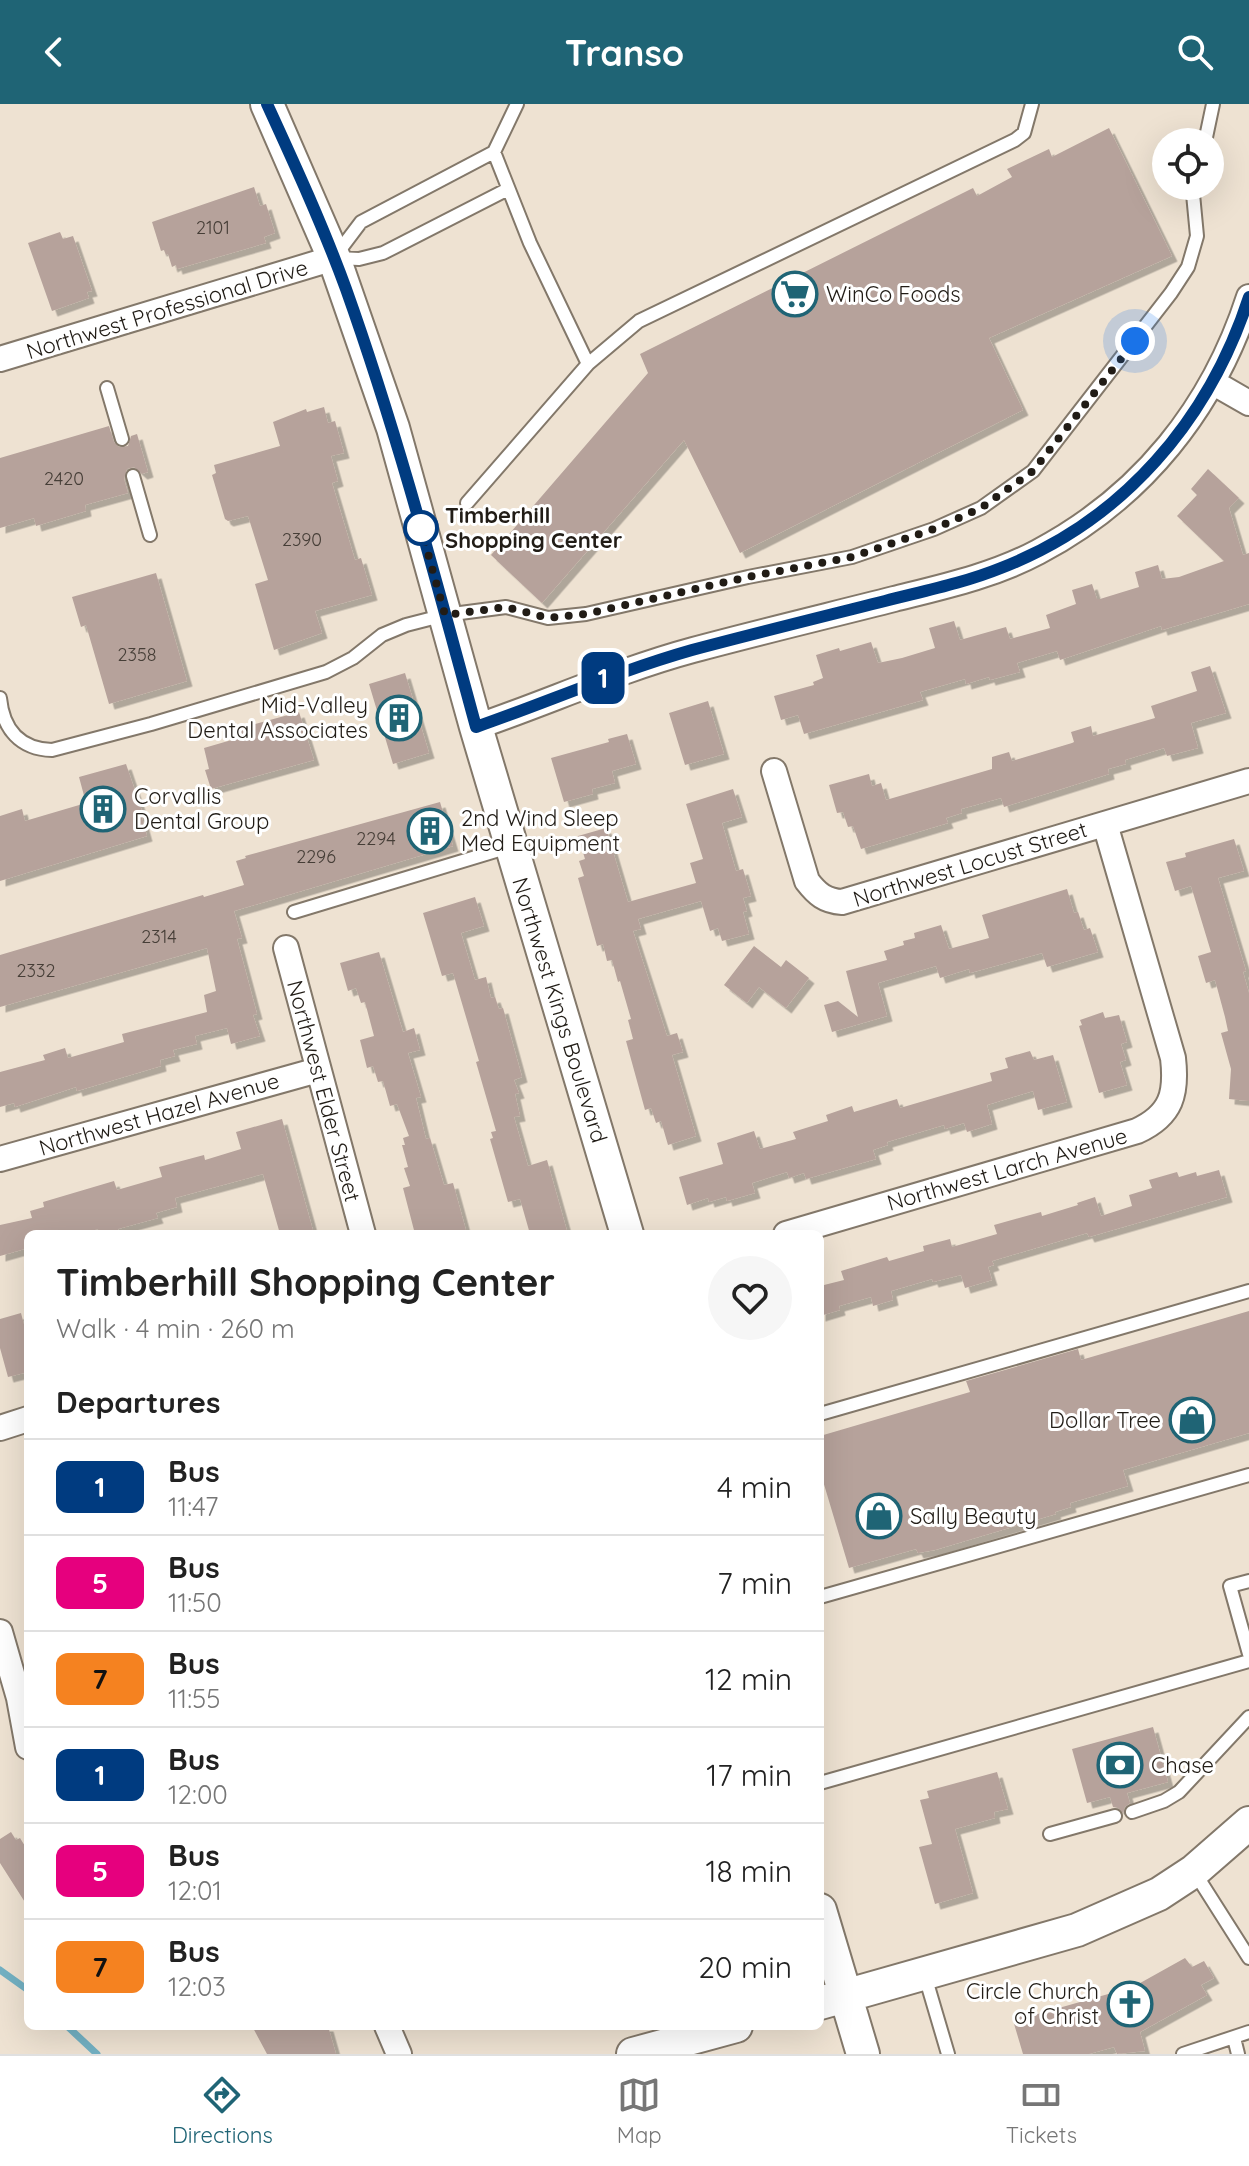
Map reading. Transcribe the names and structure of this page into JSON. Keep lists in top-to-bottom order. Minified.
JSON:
{"streets":{"main road":["Northwest Kings Boulevard"],"street":["Northwest Professional Drive","Northwest Locust Street","Northwest Elder Street","Northwest Hazel Avenue","Northwest Larch Avenue"]},"crossings":[["Northwest Professional Drive","Northwest Kings Boulevard"],["Northwest Locust Street","Northwest Larch Avenue"],["Northwest Elder Street","Northwest Hazel Avenue"]],"places":{"supermarket":["WinCo Foods"],"other":["Timberhill Shopping Center"],"building":["Mid-Valley Dental Associates","Corvallis Dental Group","2nd Wind Sleep Med Equipment"],"shop":["Dollar Tree","Sally Beauty"],"bank":["Chase"],"church":["Circle Church of Christ"]},"lines":["bus line 1"],"house_numbers":["2101","2420","2390","2358","2294","2296","2314","2332"],"page":{"header":"Transo","on_map":"1","heading":[["Timberhill Shopping Center","Walk · 4 min · 260 m"],"Departures"],"list":[{"mark":"1","name":"Bus","note":"11:47","value":"4 min"},{"mark":"5","name":"Bus","note":"11:50","value":"7 min"},{"mark":"7","name":"Bus","note":"11:55","value":"12 min"},{"mark":"1","name":"Bus","note":"12:00","value":"17 min"},{"mark":"5","name":"Bus","note":"12:01","value":"18 min"},{"mark":"7","name":"Bus","note":"12:03","value":"20 min"}],"tabs":["Directions","Map","Tickets"]}}
